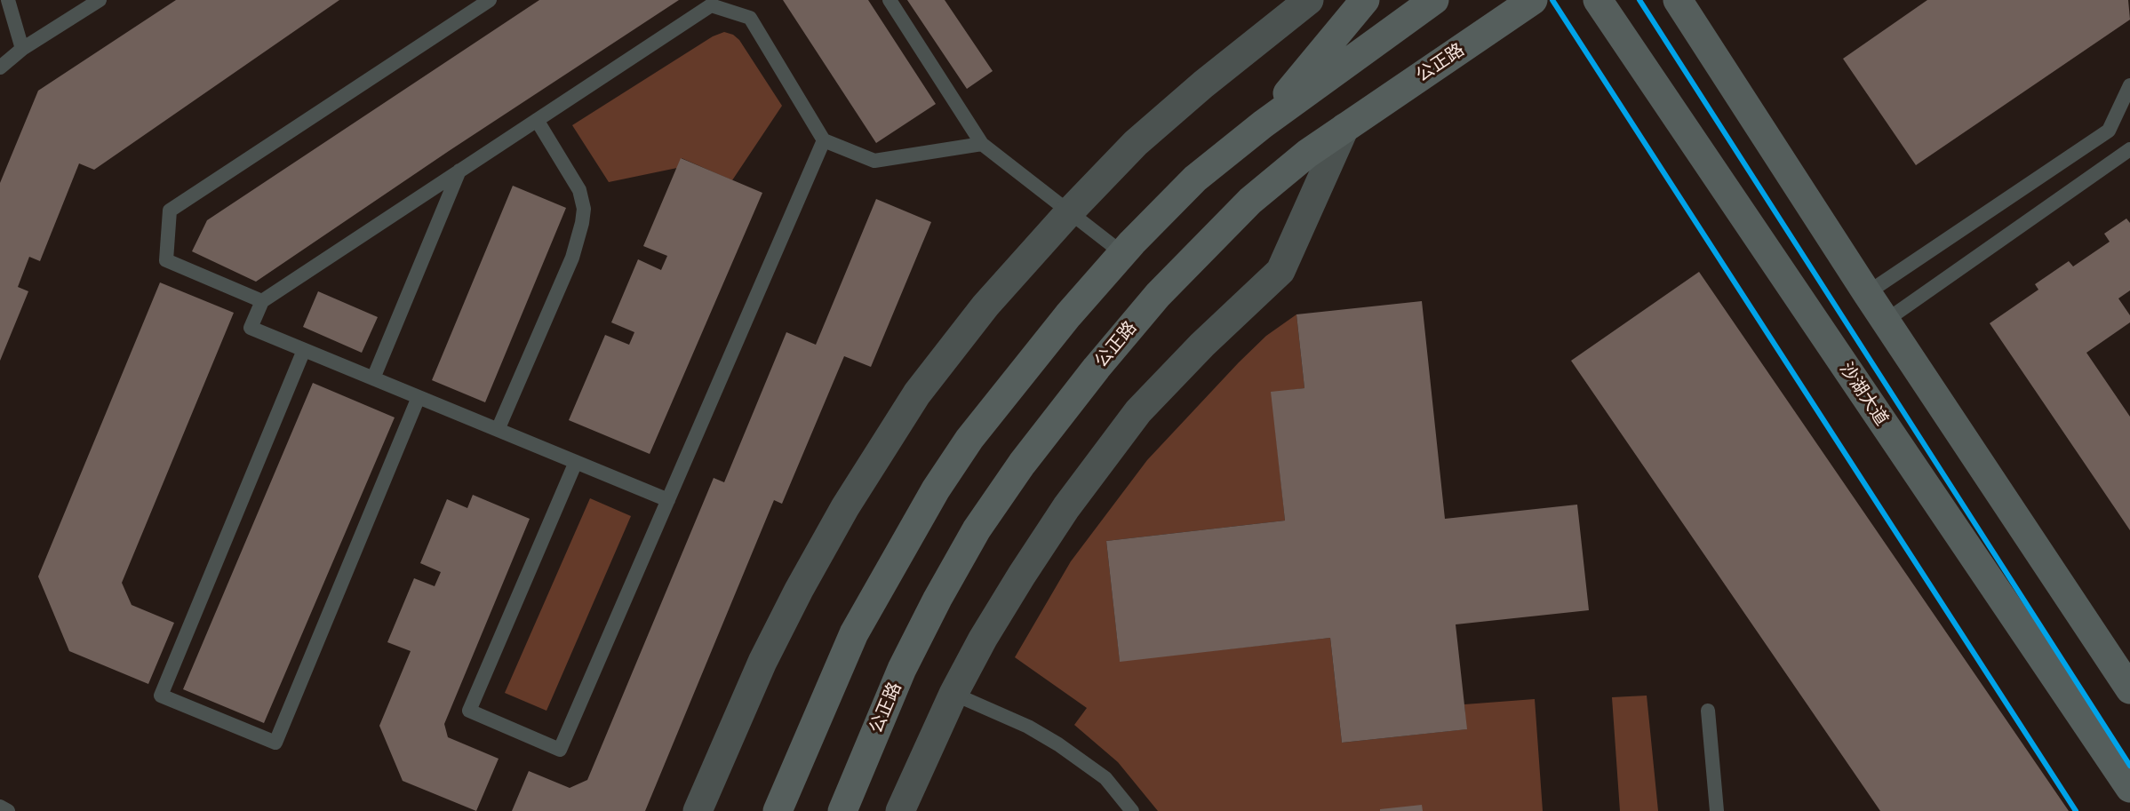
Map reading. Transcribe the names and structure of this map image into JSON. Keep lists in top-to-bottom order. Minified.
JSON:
{"streets":{"main road":["公正路","沙湖大道"]}}
